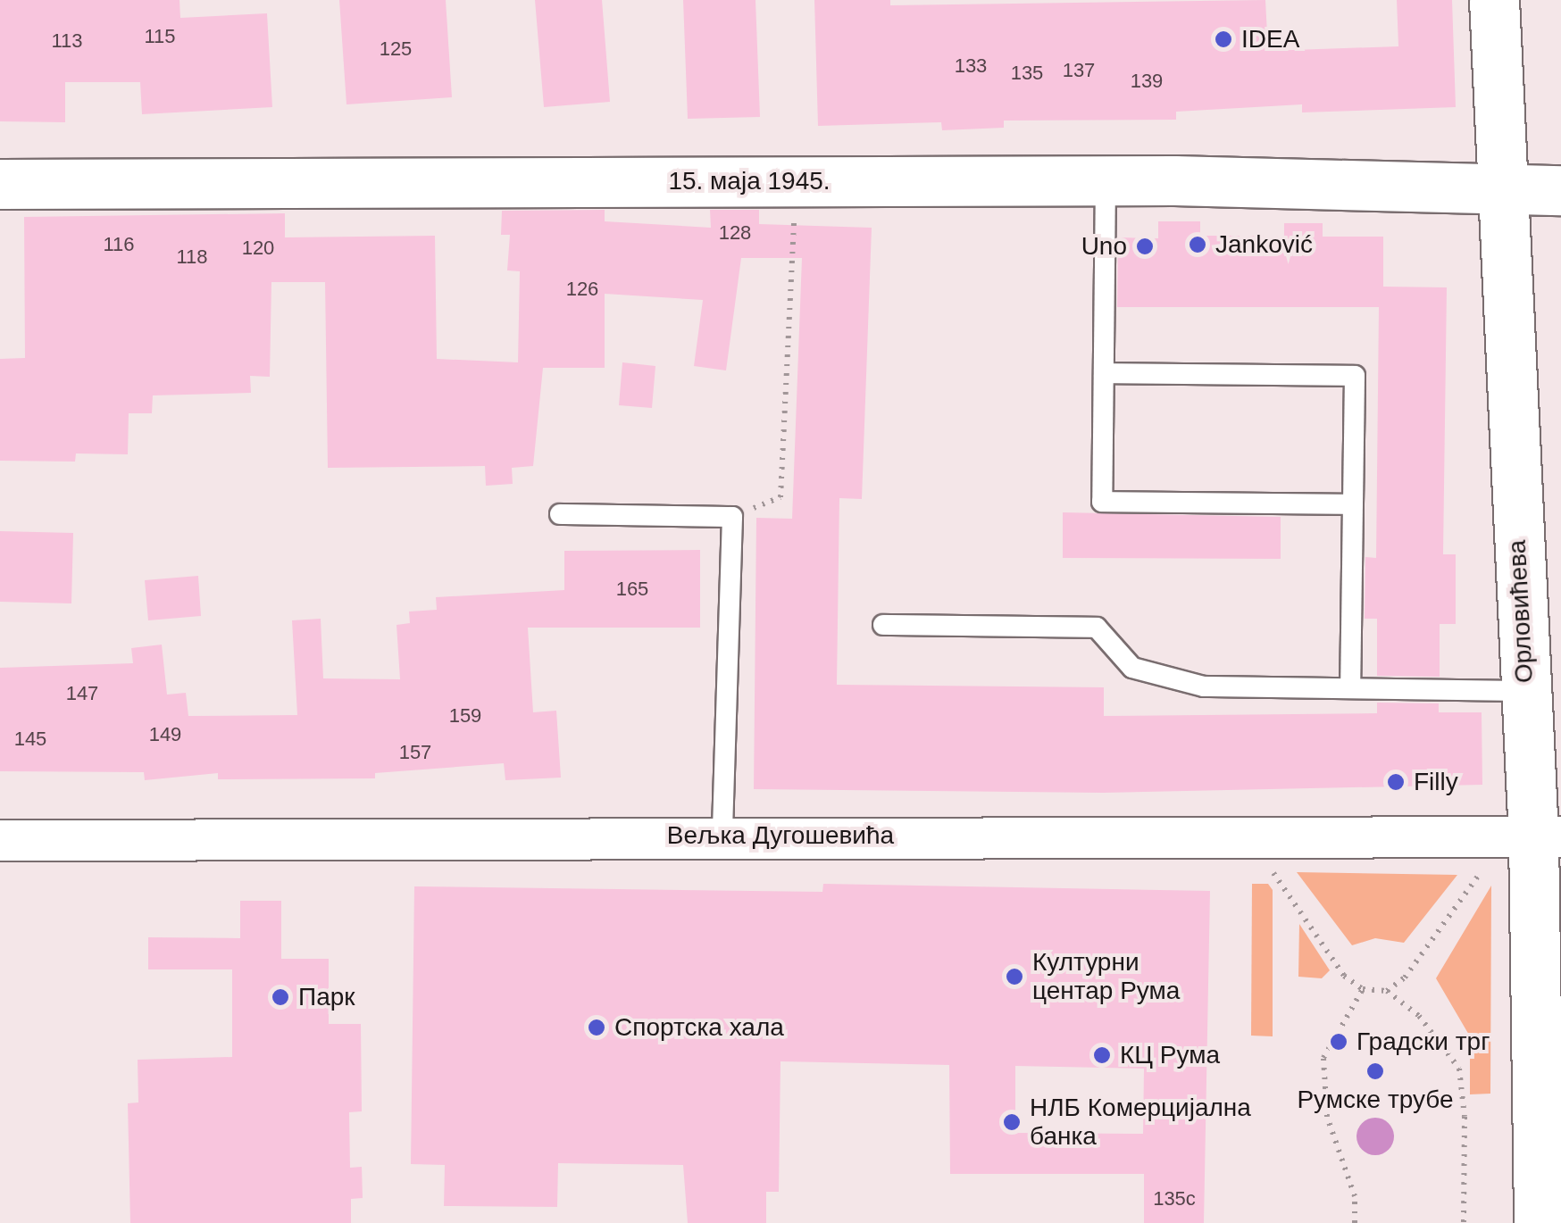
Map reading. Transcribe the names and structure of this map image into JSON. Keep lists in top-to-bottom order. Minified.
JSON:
{"streets":{"street":["15. маја 1945.","Орловићева","Вељка Дугошевића"]},"crossings":[["15. маја 1945.","Орловићева"],["Орловићева","Вељка Дугошевића"]],"places":["IDEA","Janković","Uno","Filly","Културни центар Рума","Парк","Спортска хала","Градски трг","КЦ Рума","Румске трубе","НЛБ Комерцијална банка"],"house_numbers":["115","113","125","133","137","135","139","128","116","120","118","126","165","147","159","149","145","157","135c"]}
